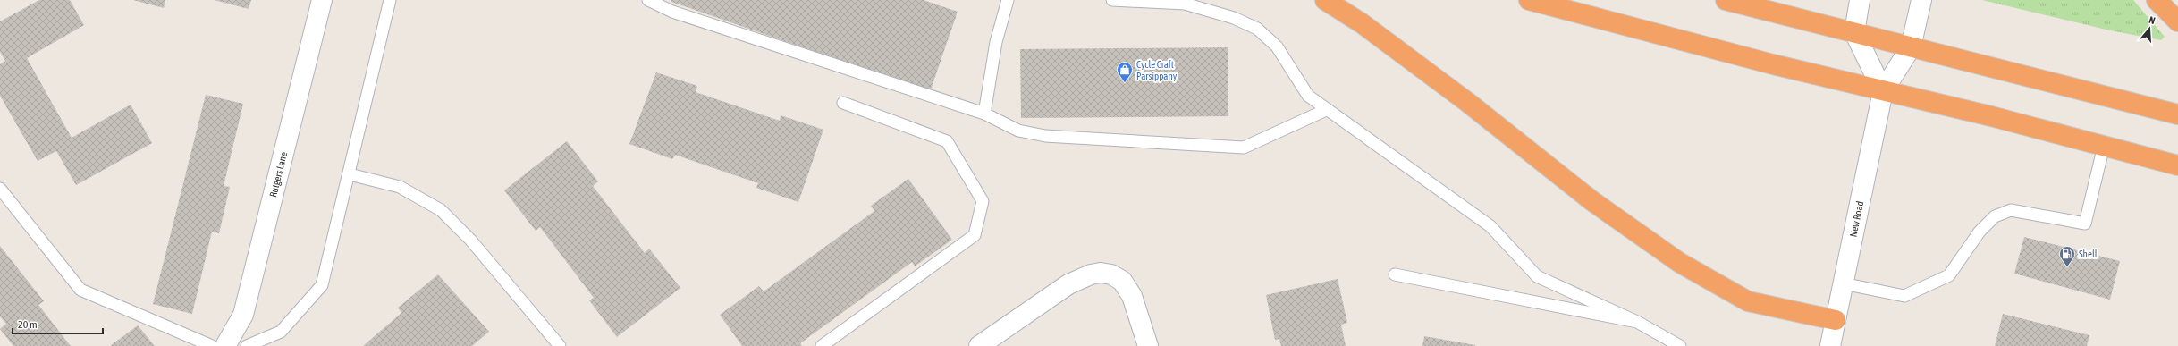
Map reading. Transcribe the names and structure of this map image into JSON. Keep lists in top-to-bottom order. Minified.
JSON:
{"streets":{"street":["Rutgers Lane","New Road"]},"places":{"shop":["Cycle Craft Parsippany"],"fuel station":["Shell"]},"scale_bar":"20 m","north":"top"}
